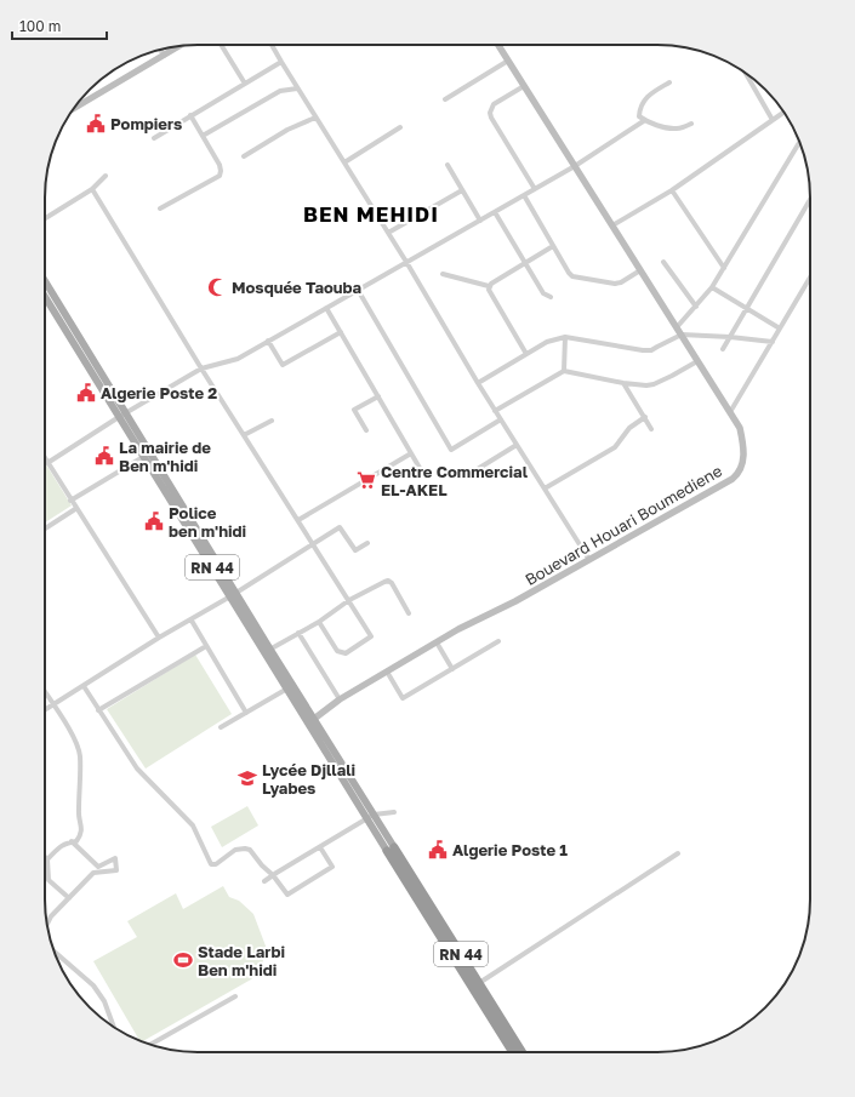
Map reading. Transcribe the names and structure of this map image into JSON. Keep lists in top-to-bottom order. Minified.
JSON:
{"streets":{"highway":["RN 44"],"street":["Bouevard Houari Boumediene"]},"crossings":[["Bouevard Houari Boumediene","RN 44"]],"districts":["BEN MEHIDI"],"places":{"public building":["Pompiers","Algerie Poste 2","La mairie de Ben m'hidi","Police ben m'hidi","Algerie Poste 1"],"mosque":["Mosquée Taouba"],"supermarket":["Centre Commercial EL-AKEL"],"school or university":["Lycée Djllali Lyabes"],"sports":["Stade Larbi Ben m'hidi"]},"scale_bar":"100 m"}
